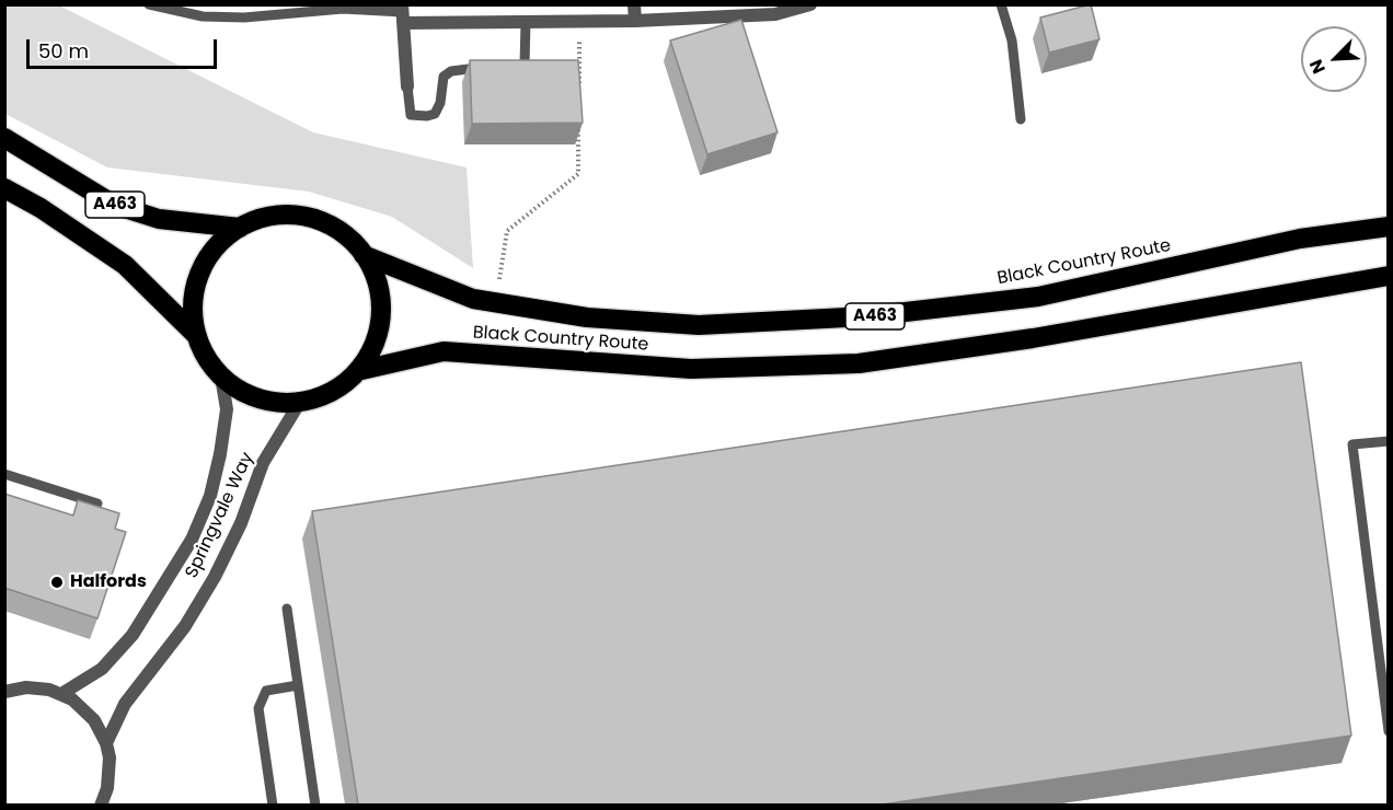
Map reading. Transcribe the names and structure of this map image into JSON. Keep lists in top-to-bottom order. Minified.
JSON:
{"streets":{"highway":["A463","Black Country Route"],"street":["Springvale Way"]},"crossings":[["A463","Black Country Route"],["A463","Springvale Way"],["Black Country Route","Springvale Way"]],"places":["Halfords"],"scale_bar":"50 m","north":"bottom left"}
